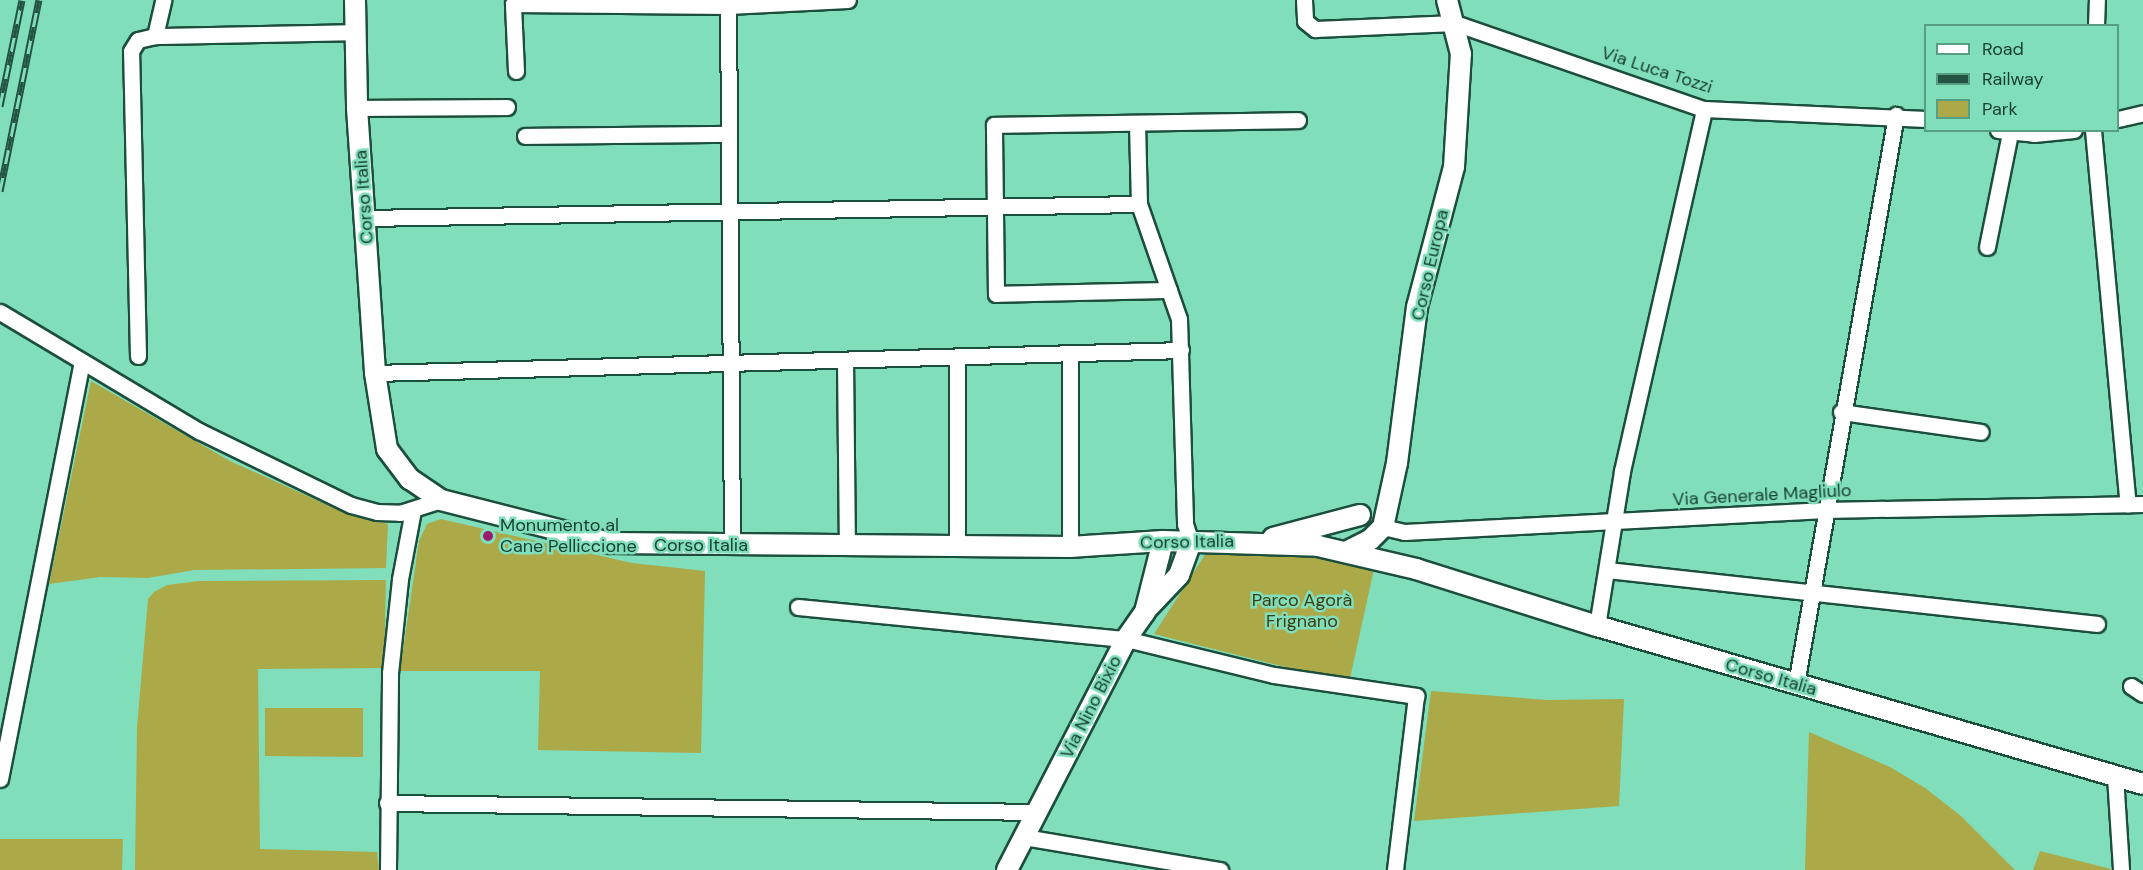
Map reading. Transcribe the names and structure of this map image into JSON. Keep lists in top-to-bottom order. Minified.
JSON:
{"streets":{"street":["Via Luca Tozzi","Corso Italia","Corso Europa","Via Generale Magliulo","Via Nino Bixio"]},"crossings":[["Via Luca Tozzi","Corso Europa"],["Corso Italia","Via Nino Bixio"]],"parks":["Parco Agorà Frignano"],"places":["Monumento al Cane Pelliccione"],"legend":["Road","Railway","Park"]}
